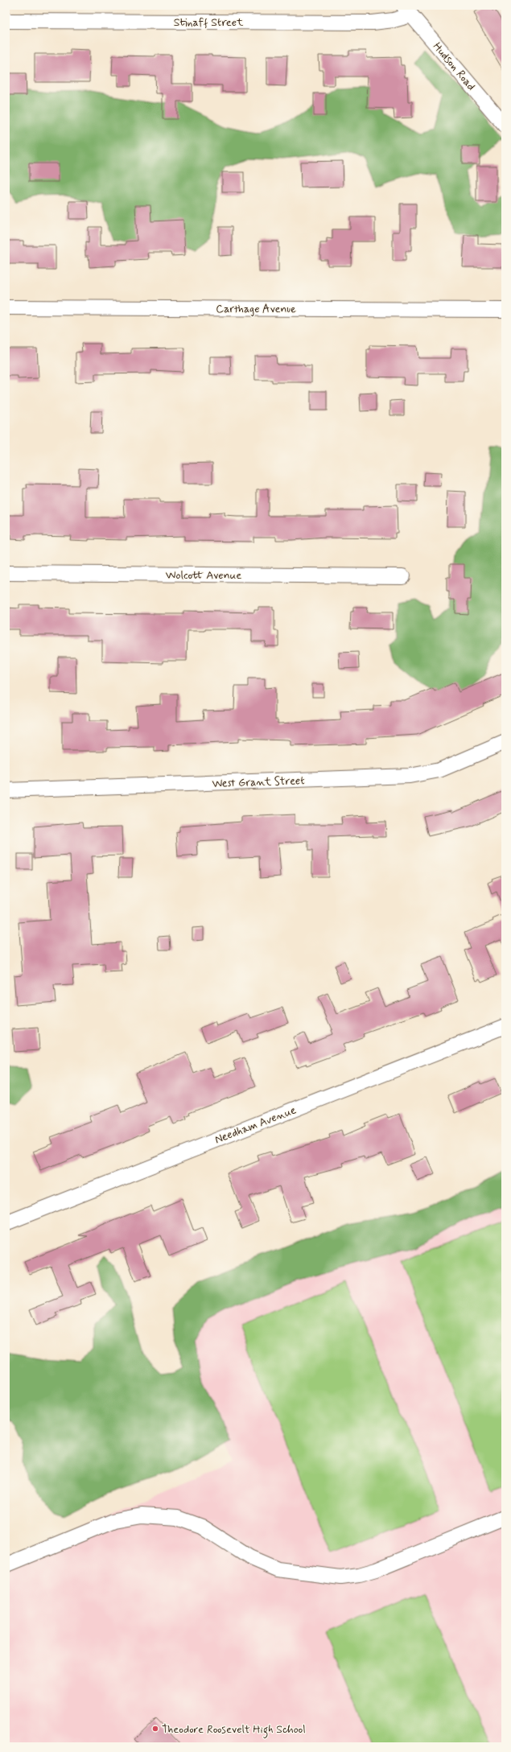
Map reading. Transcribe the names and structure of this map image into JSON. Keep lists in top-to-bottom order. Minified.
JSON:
{"streets":{"street":["Stinaff Street","Hudson Road","Carthage Avenue","Wolcott Avenue","West Grant Street","Needham Avenue"]},"crossings":[["Stinaff Street","Hudson Road"]],"places":["Theodore Roosevelt High School"]}
